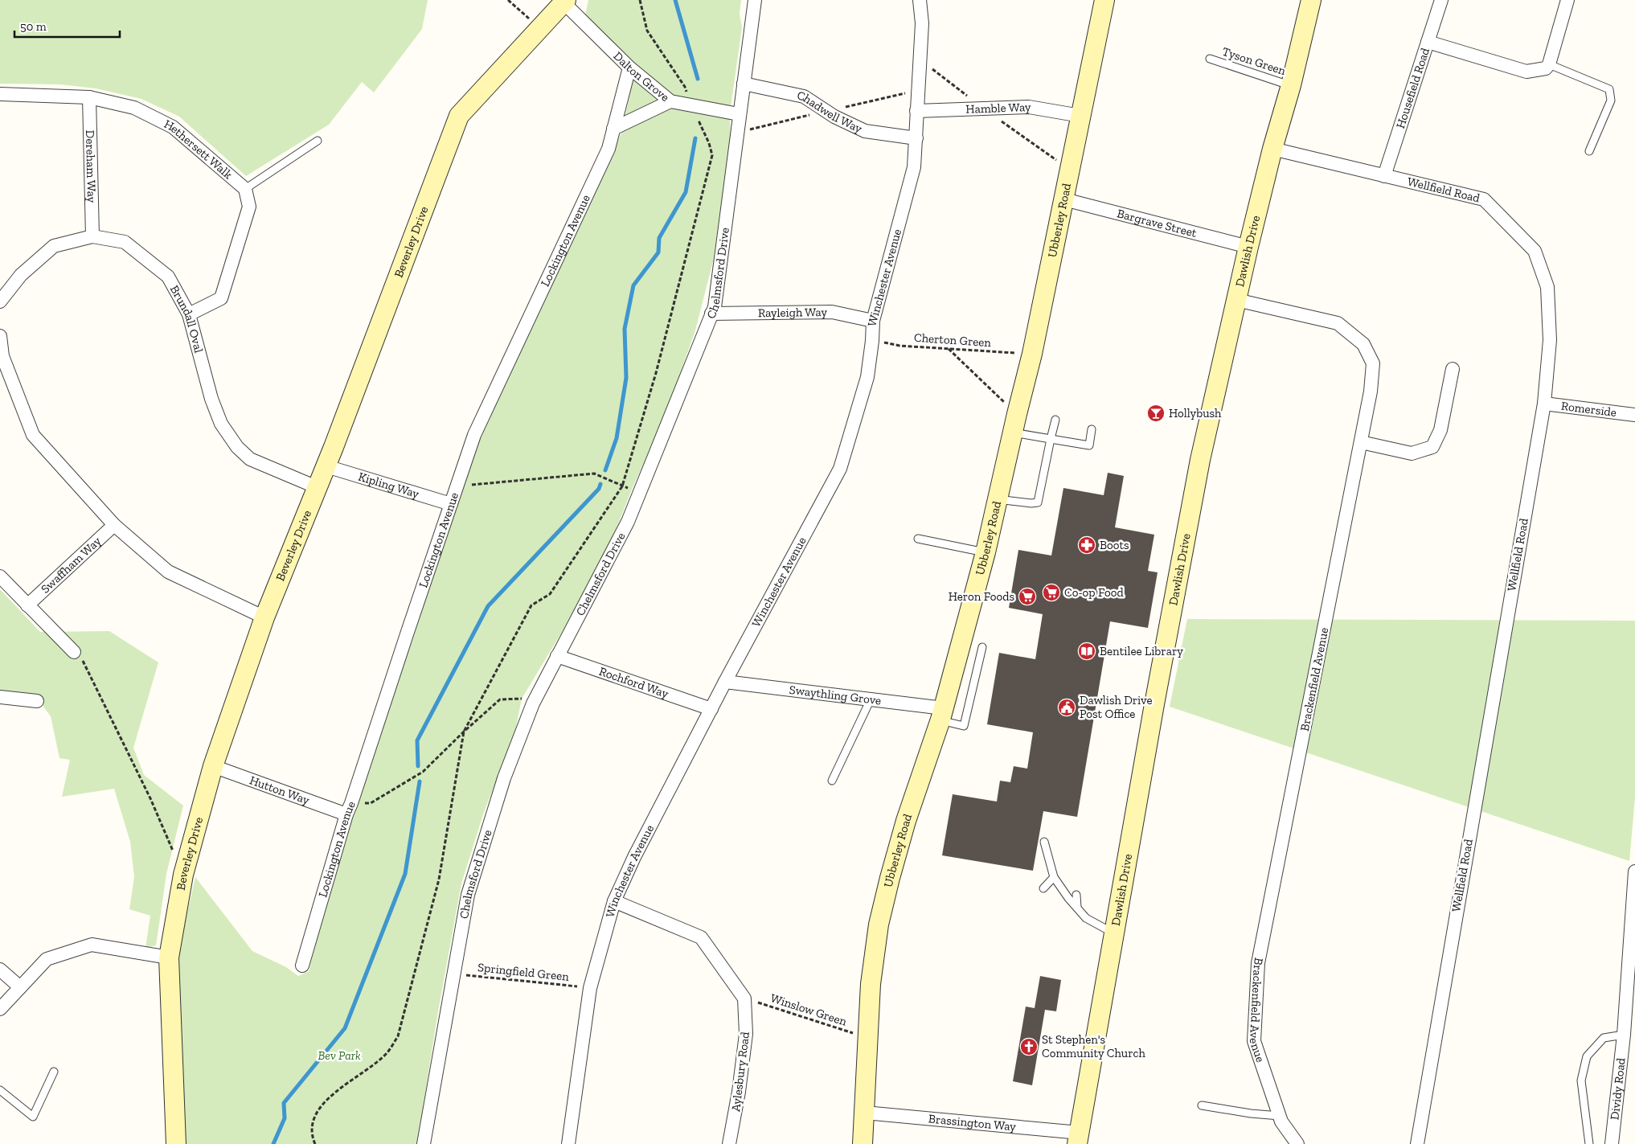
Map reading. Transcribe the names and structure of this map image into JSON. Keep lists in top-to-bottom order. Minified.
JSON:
{"streets":{"street":["Dalton Grove","Housefield Road","Hamble Way","Chadwell Way","Hethersett Walk","Dereham Way","Wellfield Road","Ubberley Road","Bargrave Street","Lockington Avenue","Beverley Drive","Dawlish Drive","Chelmsford Drive","Winchester Avenue","Rayleigh Way","Brundall Oval","Romerside","Kipling Way","Swaffham Way","Brackenfield Avenue","Rochford Way","Swaythling Grove","Hutton Way","Aylesbury Road","Dividy Road","Brassington Way"],"lane":["Tyson Green"],"path":["Cherton Green","Springfield Green","Winslow Green"]},"crossings":[["Tyson Green","Dawlish Drive"],["Dalton Grove","Lockington Avenue"],["Dalton Grove","Beverley Drive"],["Dalton Grove","Chelmsford Drive"],["Housefield Road","Wellfield Road"],["Hamble Way","Ubberley Road"],["Hamble Way","Winchester Avenue"],["Chadwell Way","Chelmsford Drive"],["Chadwell Way","Winchester Avenue"],["Hethersett Walk","Dereham Way"],["Dereham Way","Brundall Oval"],["Wellfield Road","Dawlish Drive"],["Wellfield Road","Romerside"],["Ubberley Road","Bargrave Street"],["Ubberley Road","Cherton Green"],["Ubberley Road","Swaythling Grove"],["Ubberley Road","Winslow Green"],["Ubberley Road","Brassington Way"],["Bargrave Street","Dawlish Drive"],["Lockington Avenue","Kipling Way"],["Lockington Avenue","Hutton Way"],["Beverley Drive","Brundall Oval"],["Beverley Drive","Kipling Way"],["Beverley Drive","Hutton Way"],["Dawlish Drive","Brackenfield Avenue"],["Dawlish Drive","Brassington Way"],["Chelmsford Drive","Rayleigh Way"],["Chelmsford Drive","Rochford Way"],["Chelmsford Drive","Springfield Green"],["Winchester Avenue","Rayleigh Way"],["Winchester Avenue","Cherton Green"],["Winchester Avenue","Rochford Way"],["Winchester Avenue","Swaythling Grove"],["Winchester Avenue","Springfield Green"],["Winslow Green","Aylesbury Road"]],"parks":["Bev Park"],"places":{"bar":["Hollybush"],"pharmacy":["Boots"],"supermarket":["Co-op Food","Heron Foods"],"library":["Bentilee Library"],"public building":["Dawlish Drive Post Office"],"church":["St Stephen's Community Church"]},"scale_bar":"50 m"}
